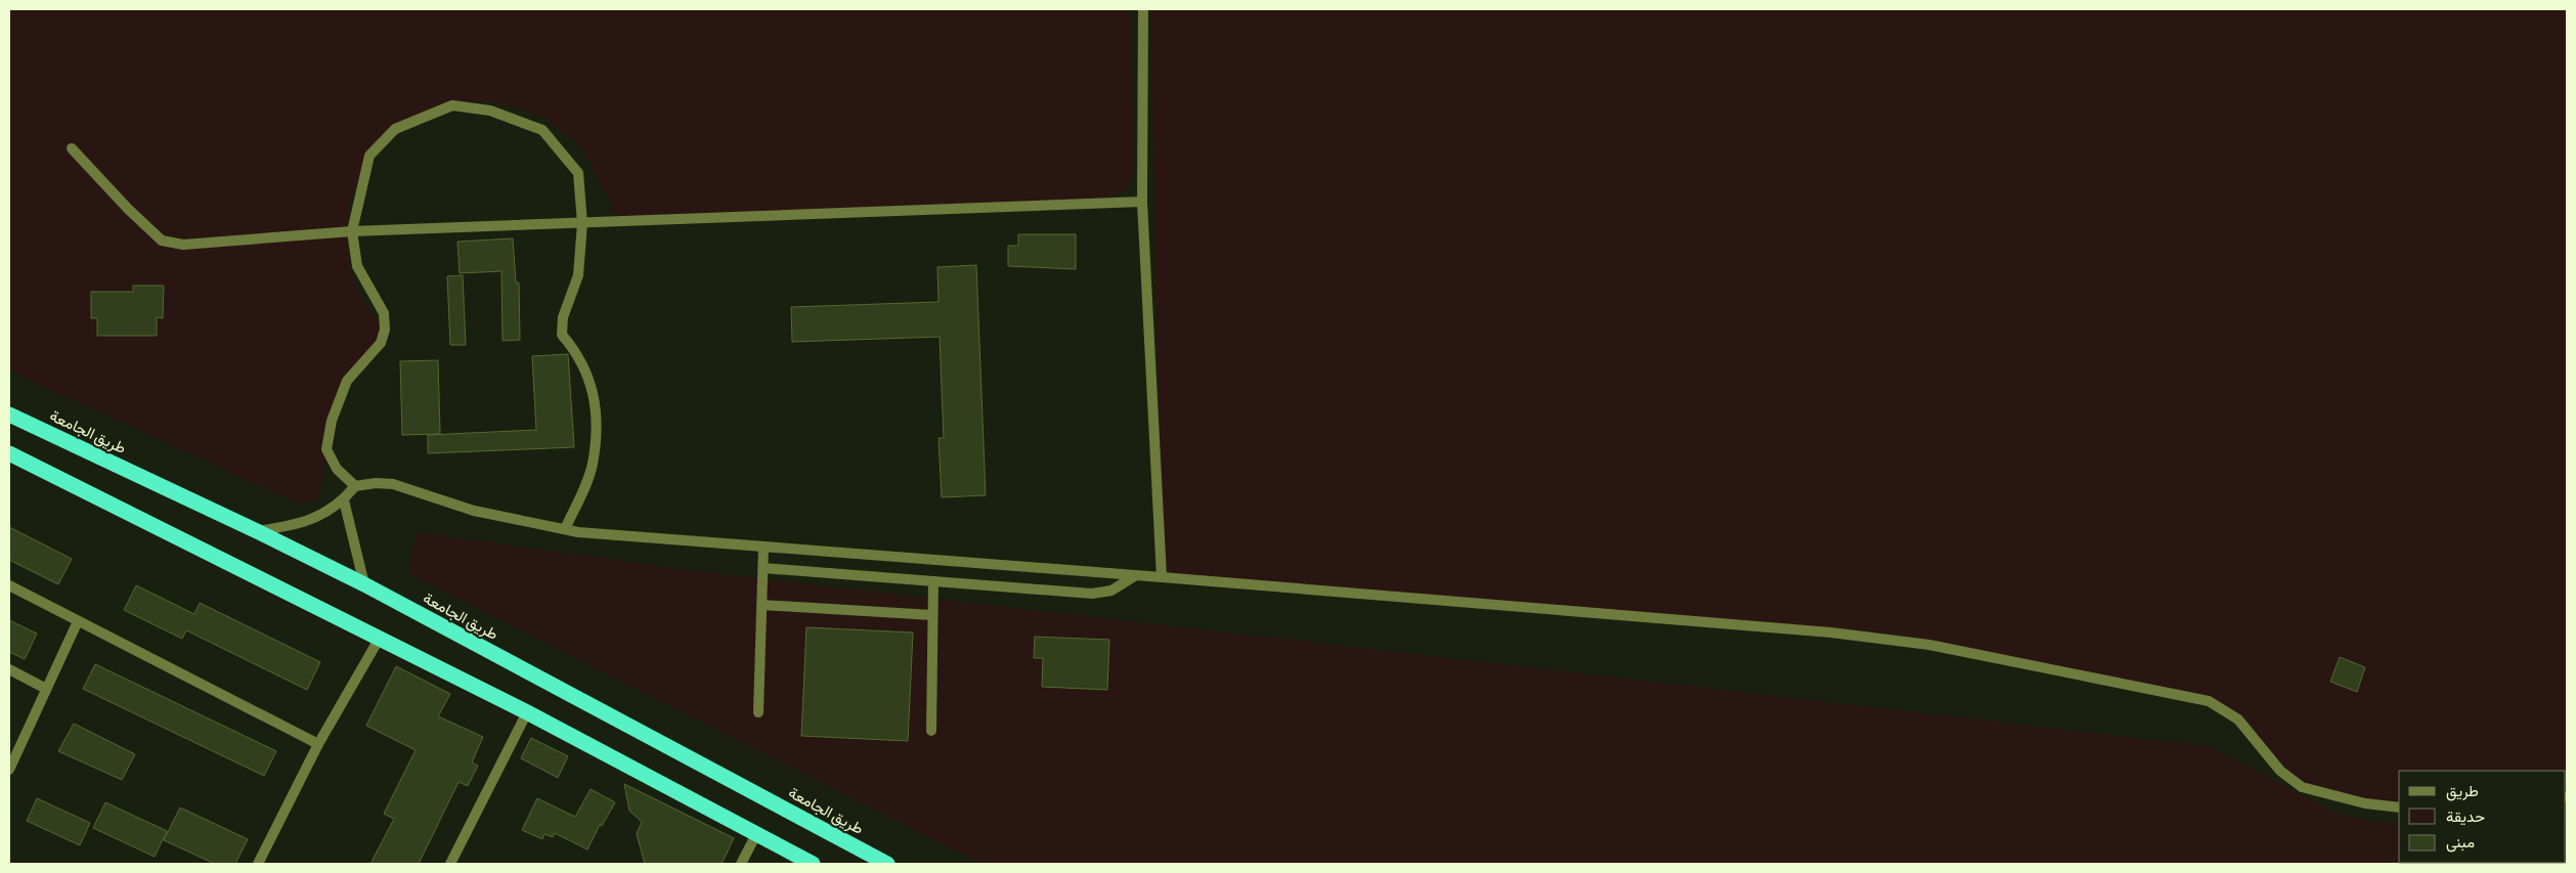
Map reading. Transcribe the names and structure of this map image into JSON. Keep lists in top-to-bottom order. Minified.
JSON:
{"streets":{"highway":["طريق الجامعة"]},"legend":["طريق","حديقة","مبنى"]}
